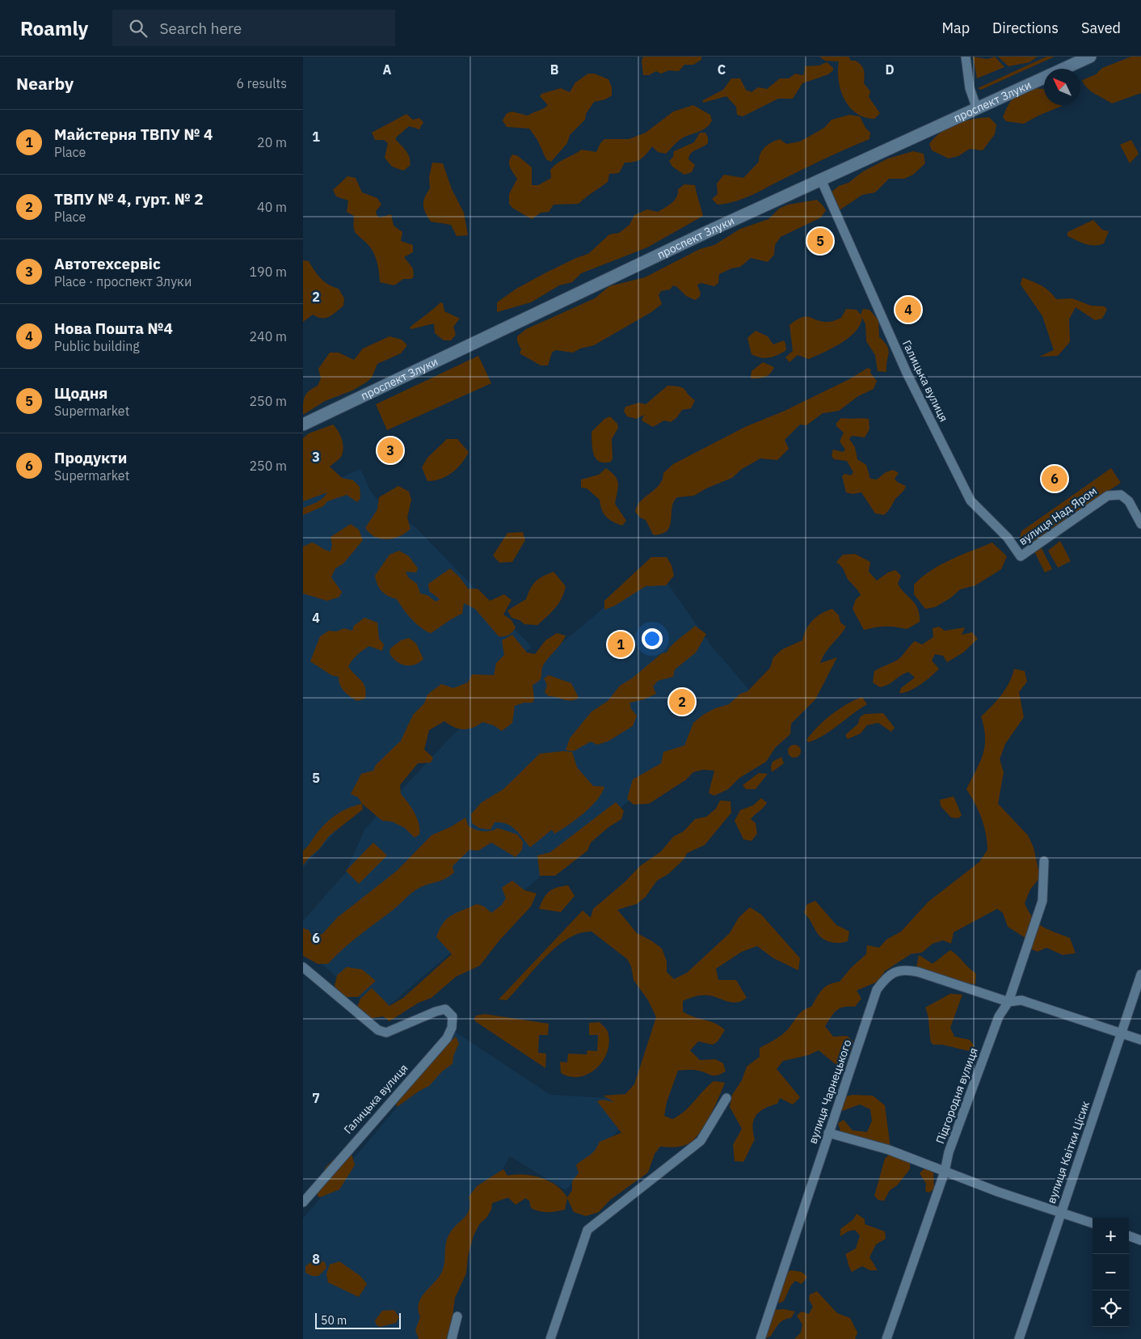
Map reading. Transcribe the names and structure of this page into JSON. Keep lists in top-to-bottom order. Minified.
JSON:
{"streets":{"main road":["проспект Злуки"],"street":["Галицька вулиця","вулиця Над Яром","вулиця Чарнецького","Підгородня вулиця","вулиця Квітки Цісик"]},"crossings":[["проспект Злуки","Галицька вулиця"],["Галицька вулиця","вулиця Над Яром"],["вулиця Чарнецького","Підгородня вулиця"],["вулиця Чарнецького","вулиця Квітки Цісик"]],"scale_bar":"50 m","north":"top left","page":{"header":"Roamly","search":"Search here","nav":["Map","Directions","Saved"],"heading":["Nearby","6 results"],"list":[{"mark":"1","name":"Майстерня ТВПУ № 4","note":"Place","value":"20 m"},{"mark":"2","name":"ТВПУ № 4, гурт. № 2","note":"Place","value":"40 m"},{"mark":"3","name":"Автотехсервіс","note":"Place · проспект Злуки","value":"190 m"},{"mark":"4","name":"Нова Пошта №4","note":"Public building","value":"240 m"},{"mark":"5","name":"Щодня","note":"Supermarket","value":"250 m"},{"mark":"6","name":"Продукти","note":"Supermarket","value":"250 m"}],"pins":["5","4","3","6","1","2"],"map_buttons":["+","−"],"scale":"50 m"},"grid":{"columns":["A","B","C","D"],"rows":["1","2","3","4","5","6","7","8"]}}
